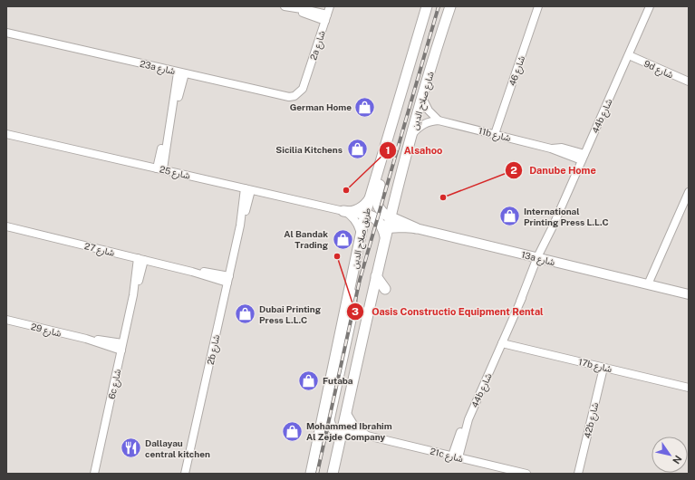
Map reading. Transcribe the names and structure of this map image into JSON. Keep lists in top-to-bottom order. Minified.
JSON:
{"streets":{"main road":["شارع صلاح الدين","طريق صلاح الدين"],"street":["2a شارع","23a شارع","9d شارع","شارع 46","44b شارع","11b شارع","شارع 25","شارع 27","13a شارع","شارع 29","2b شارع","17b شارع","6c شارع","42b شارع","21c شارع"]},"crossings":[["2a شارع","23a شارع"],["9d شارع","44b شارع"],["شارع 46","11b شارع"],["شارع صلاح الدين","11b شارع"],["شارع صلاح الدين","13a شارع"],["44b شارع","11b شارع"],["44b شارع","13a شارع"],["44b شارع","17b شارع"],["44b شارع","21c شارع"],["شارع 25","طريق صلاح الدين"],["شارع 25","2b شارع"],["شارع 27","2b شارع"],["شارع 27","6c شارع"],["شارع 29","6c شارع"],["17b شارع","42b شارع"]],"places":{"shop":["German Home","Sicilia Kitchens","International Printing Press L.L.C","Al Bandak Trading","Dubai Printing Press L.L.C","Futaba","Mohammed Ibrahim Al Zejde Company"],"other":["Alsahoo","Danube Home","Oasis Constructio Equipment Rental"],"restaurant":["Dallayau central kitchen"]},"north":"bottom right"}
